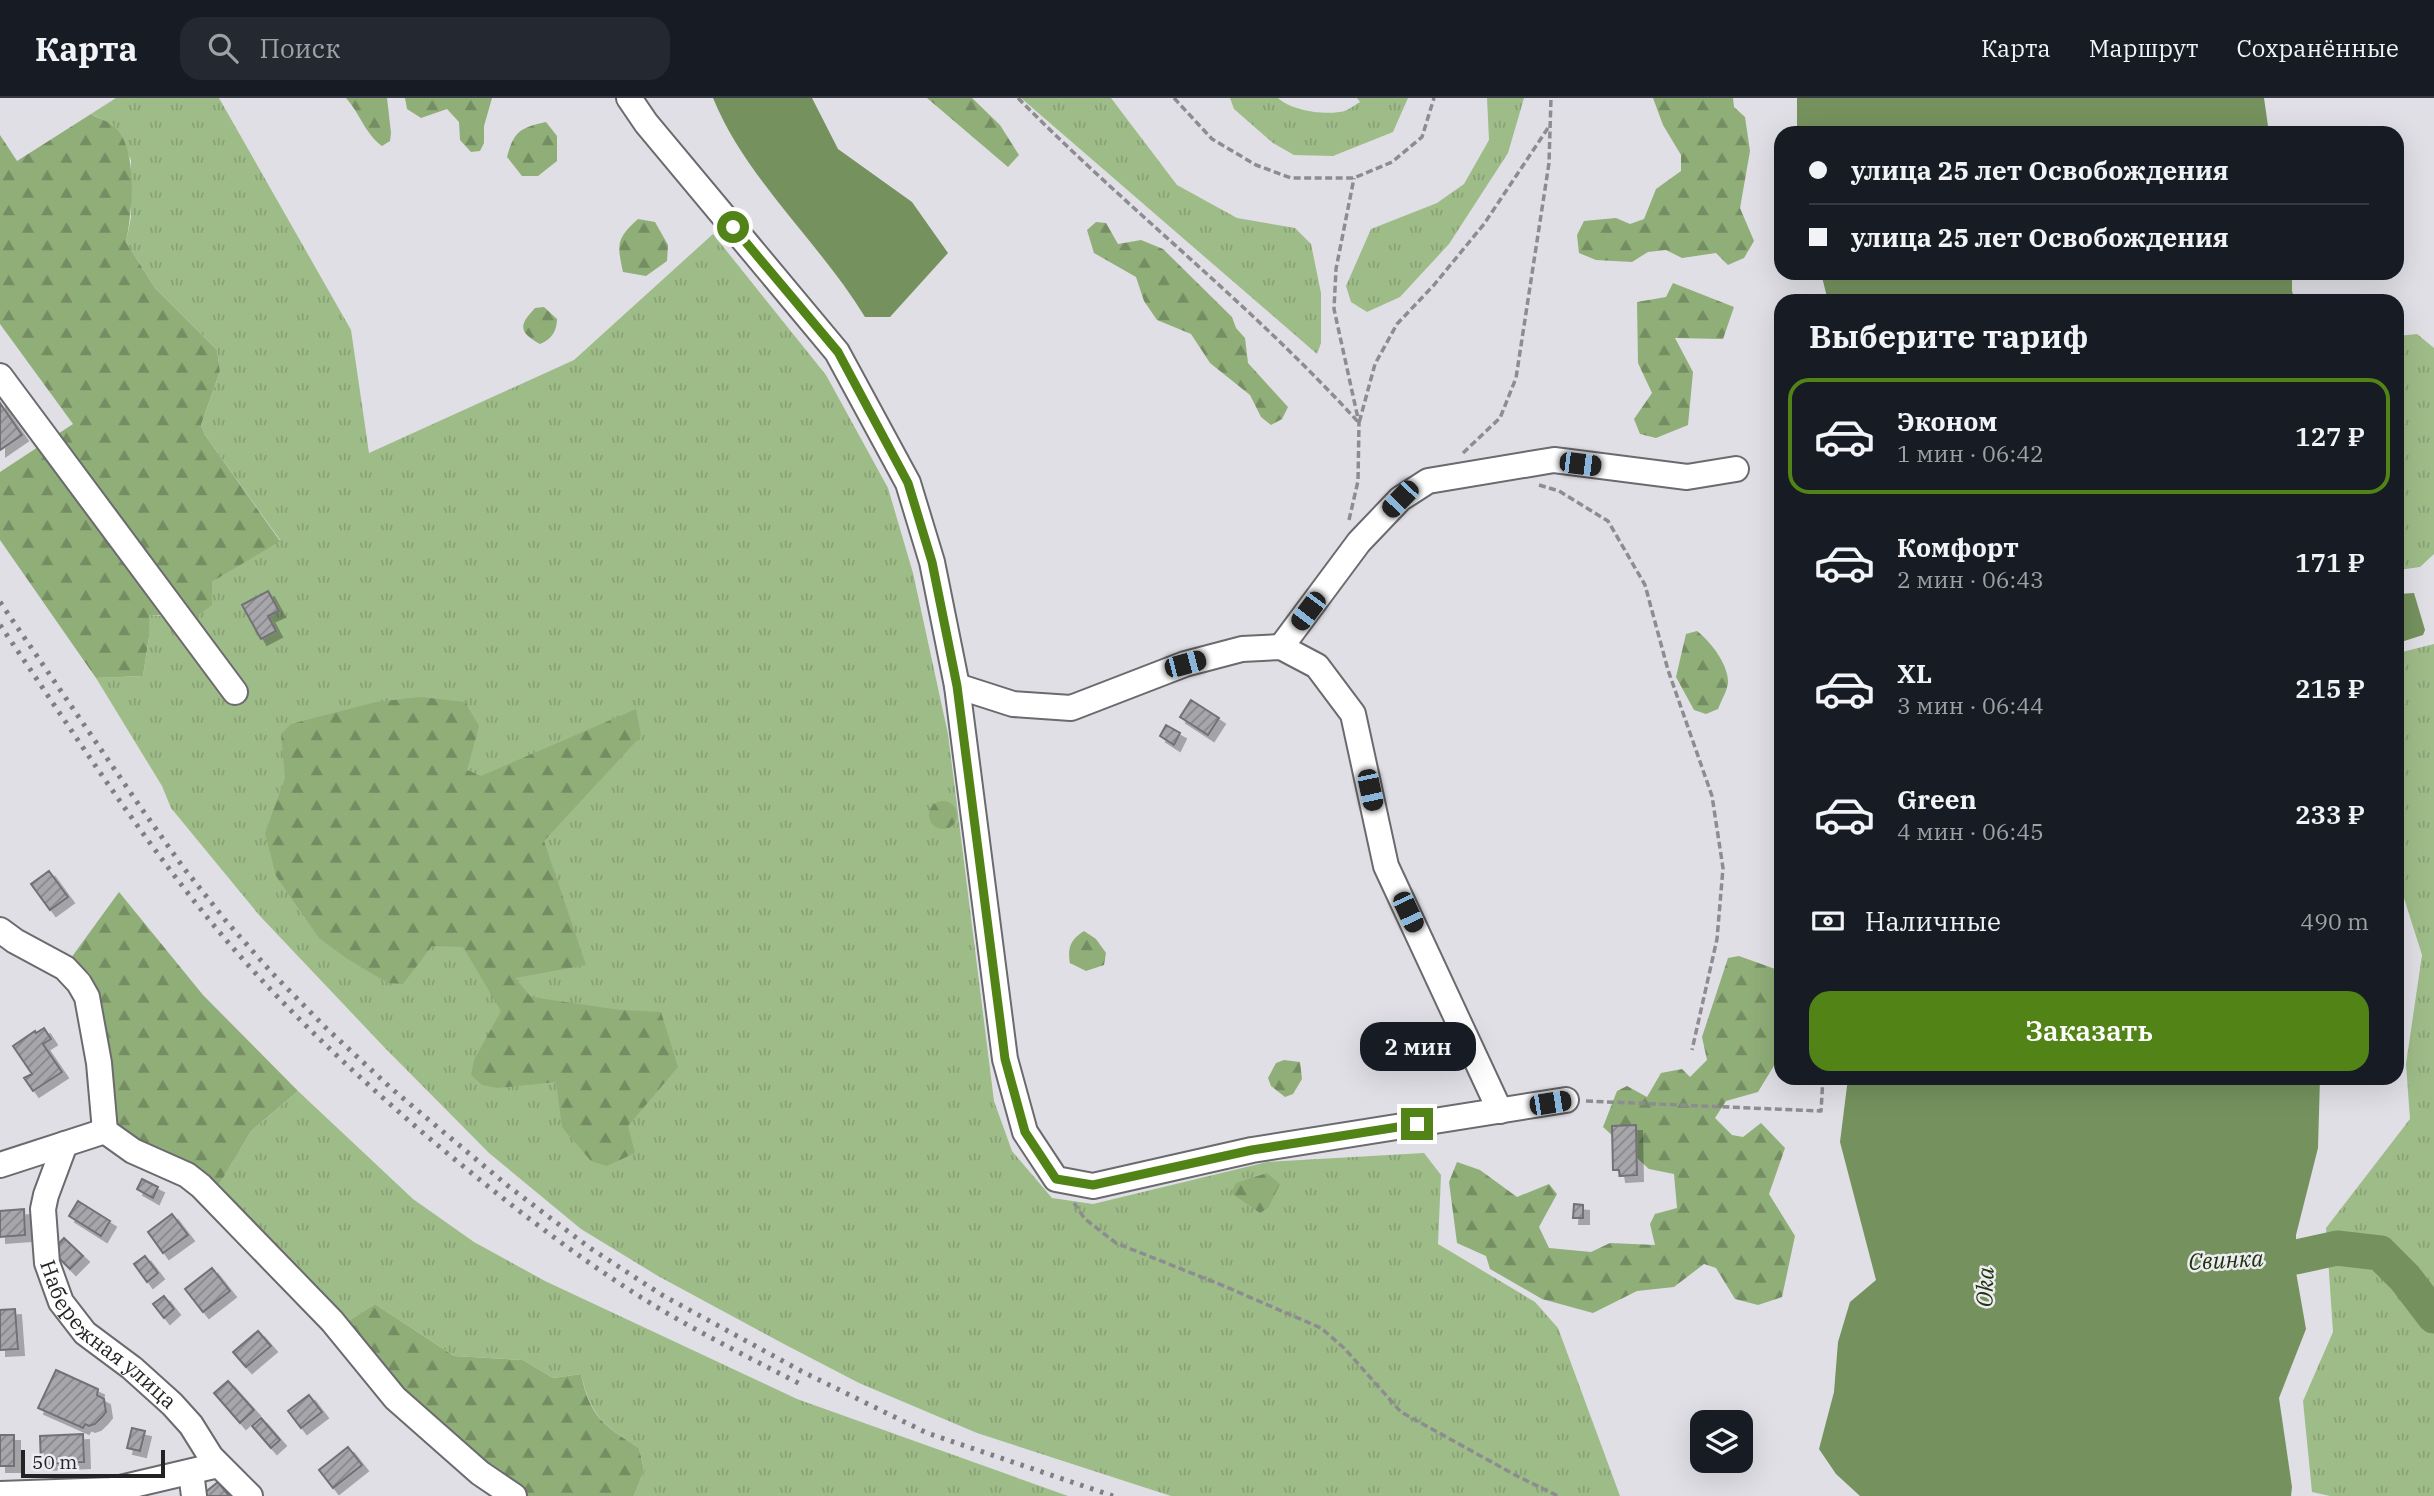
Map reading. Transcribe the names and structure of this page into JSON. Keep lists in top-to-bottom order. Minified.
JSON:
{"streets":{"street":["Набережная улица"]},"water":["Свинка","Oka"],"scale_bar":"50 m","page":{"header":"Карта","search":"Поиск","nav":["Карта","Маршрут","Сохранённые"],"banner":["улица 25 лет Освобождения","улица 25 лет Освобождения"],"heading":"Выберите тариф","list":[{"name":"Эконом","note":"1 мин · 06:42","value":"127 ₽"},{"name":"Комфорт","note":"2 мин · 06:43","value":"171 ₽"},{"name":"XL","note":"3 мин · 06:44","value":"215 ₽"},{"name":"Green","note":"4 мин · 06:45","value":"233 ₽"}],"pay":["Наличные","490 m"],"buttons":"Заказать","bubble":"2 мин","scale":"50 m"}}
